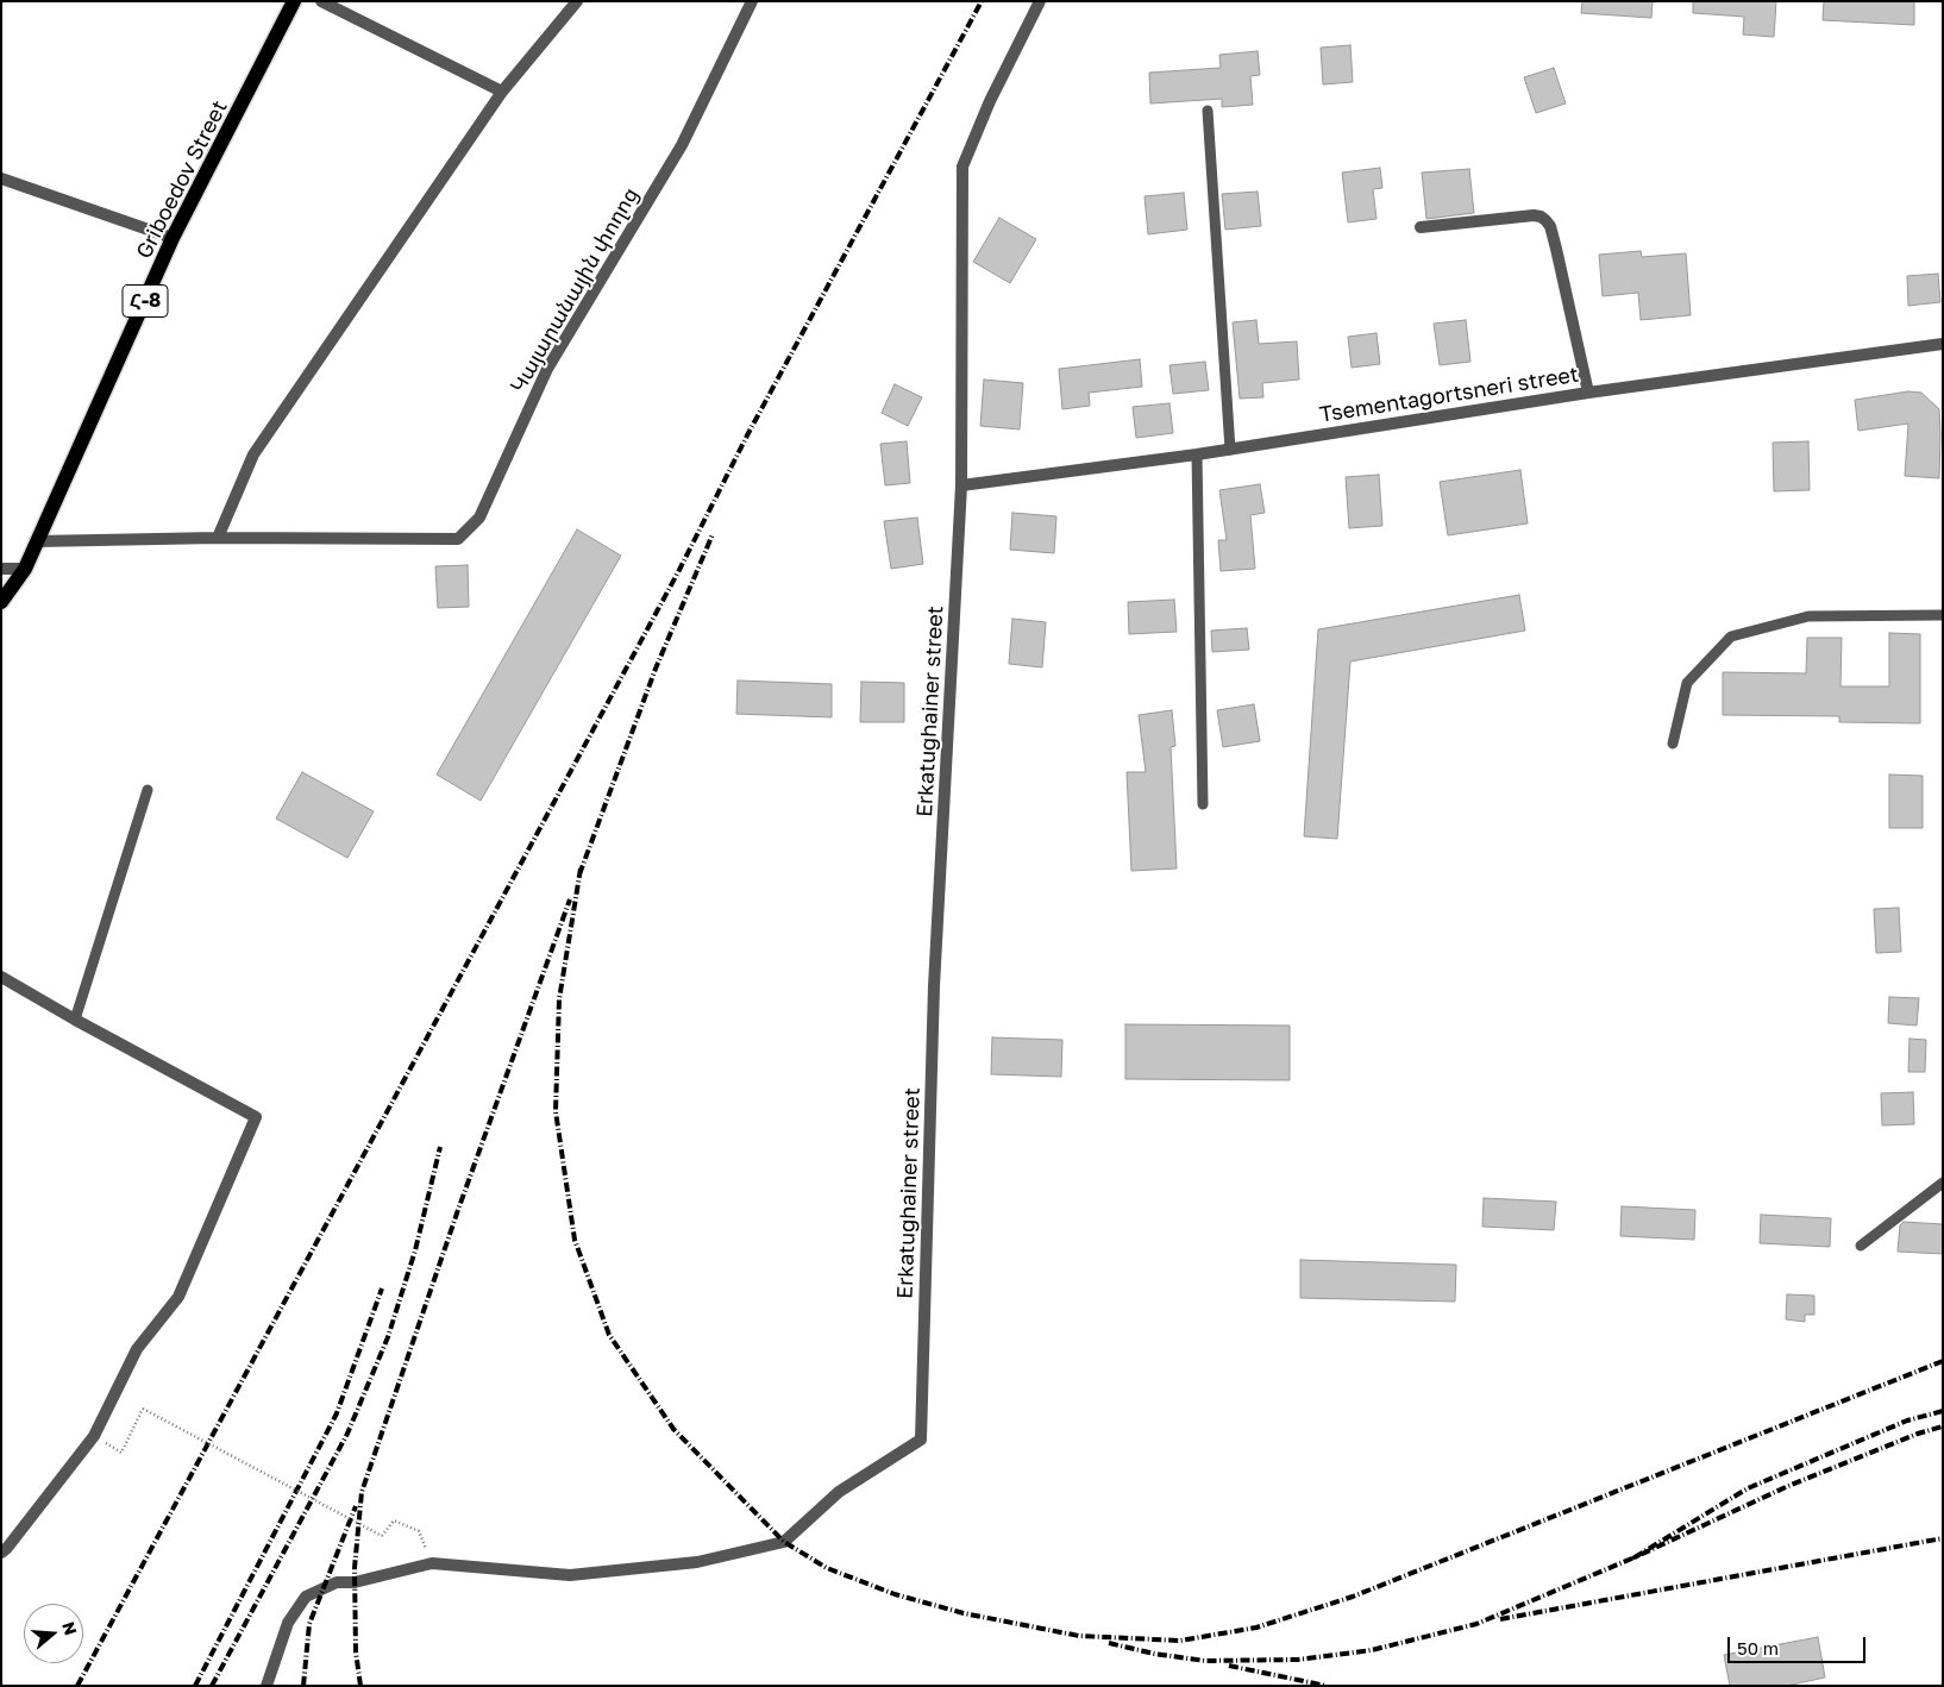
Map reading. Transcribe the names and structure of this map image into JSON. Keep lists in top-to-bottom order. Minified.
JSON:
{"streets":{"main road":["Griboedov Street","Հ-8"],"street":["Կայարանային փողոց","Tsementagortsneri street","Erkatughainer street"]},"crossings":[["Griboedov Street","Կայարանային փողոց"],["Tsementagortsneri street","Erkatughainer street"]],"scale_bar":"50 m","north":"right"}
